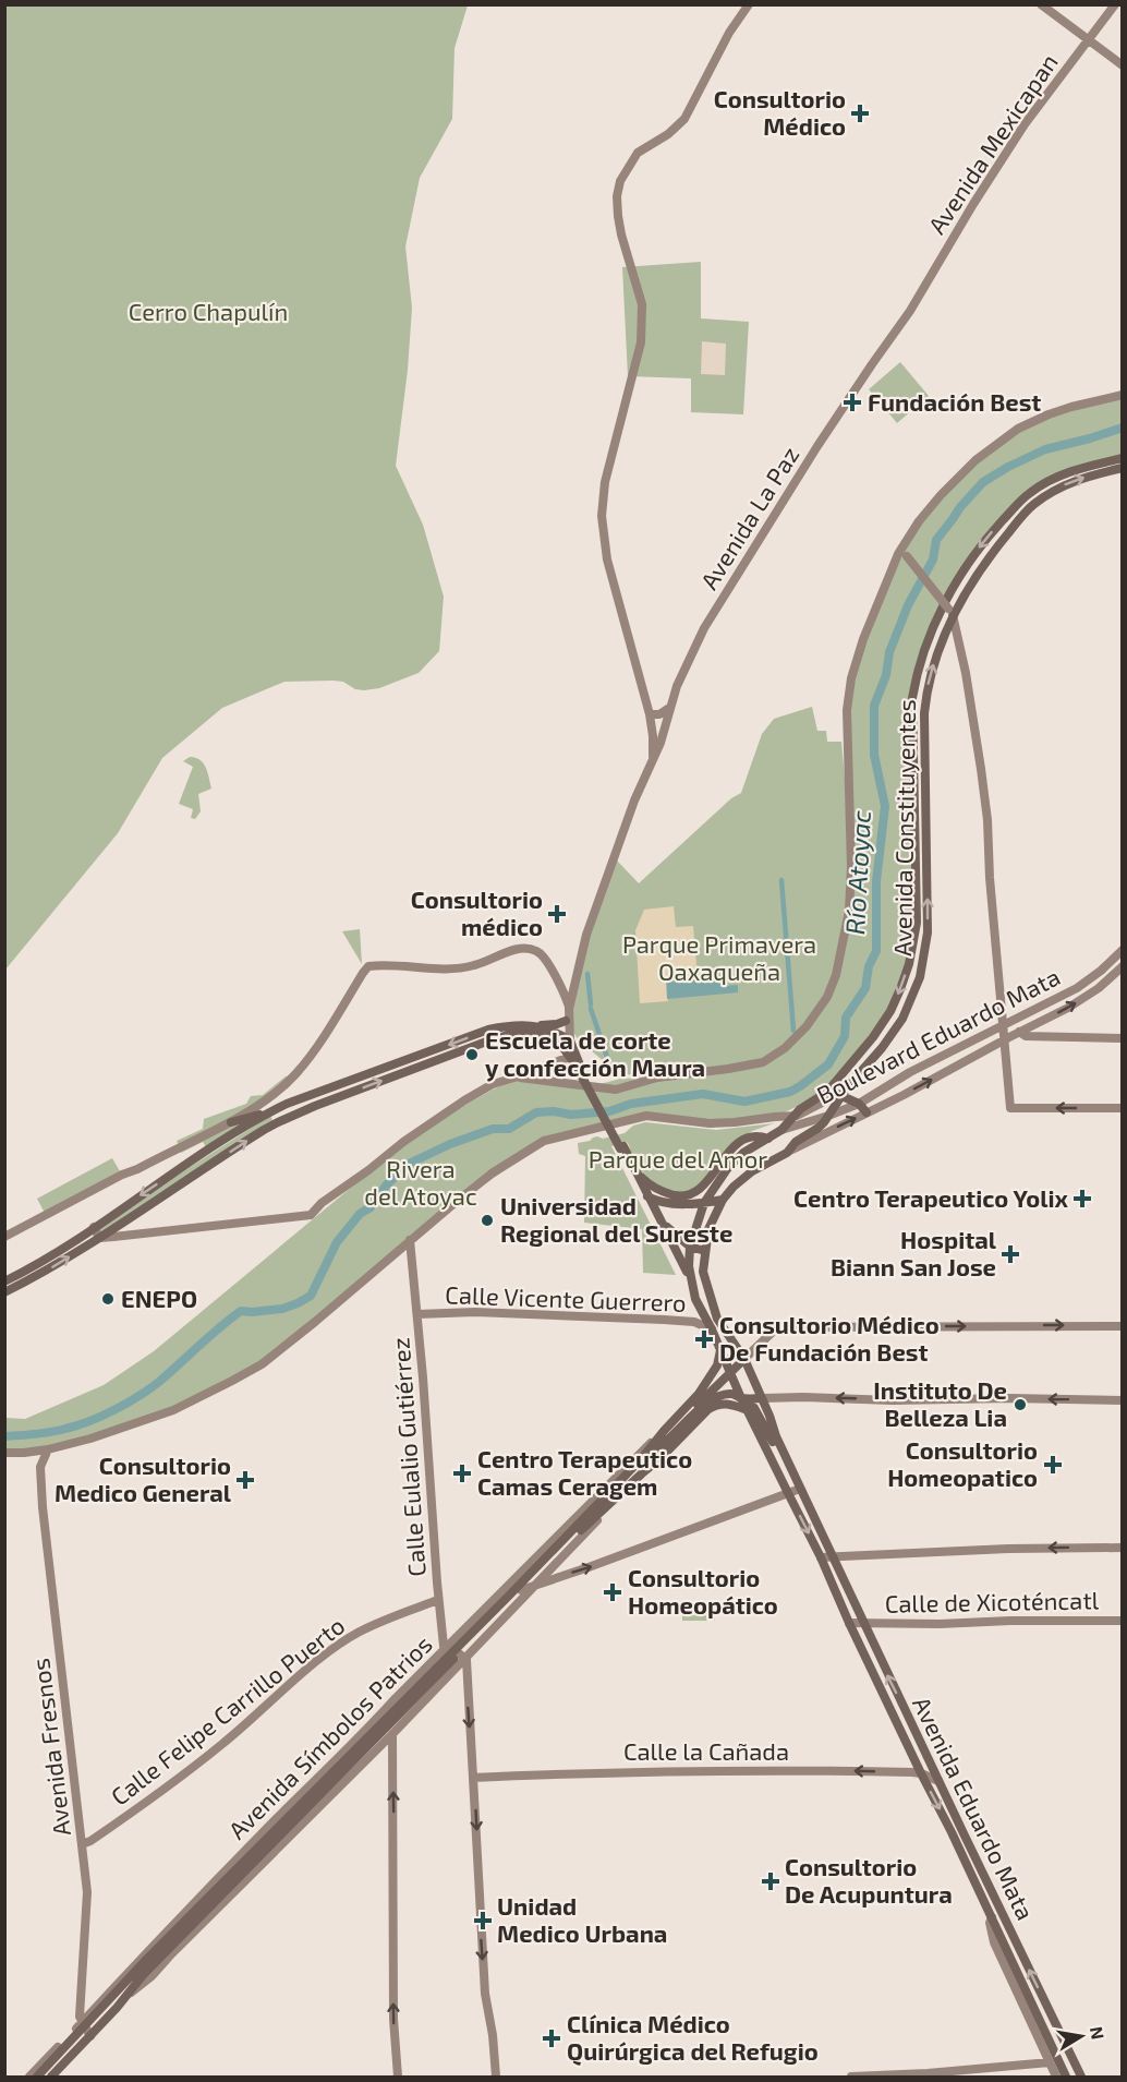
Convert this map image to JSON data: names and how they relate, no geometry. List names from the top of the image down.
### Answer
{
  "streets": {
    "main road": [
      "Avenida Constituyentes",
      "Boulevard Eduardo Mata",
      "Avenida Símbolos Patrios",
      "Avenida Eduardo Mata"
    ],
    "street": [
      "Avenida Mexicapan",
      "Avenida La Paz",
      "Calle Vicente Guerrero",
      "Calle Eulalio Gutiérrez",
      "Calle de Xicoténcatl",
      "Calle Felipe Carrillo Puerto",
      "Avenida Fresnos",
      "Calle la Cañada"
    ]
  },
  "crossings": [
    ["Avenida Mexicapan", "Avenida La Paz"],
    ["Avenida Constituyentes", "Boulevard Eduardo Mata"],
    ["Boulevard Eduardo Mata", "Calle Vicente Guerrero"],
    ["Boulevard Eduardo Mata", "Avenida Símbolos Patrios"],
    ["Boulevard Eduardo Mata", "Avenida Eduardo Mata"],
    ["Calle Vicente Guerrero", "Calle Eulalio Gutiérrez"],
    ["Calle Eulalio Gutiérrez", "Calle Felipe Carrillo Puerto"],
    ["Calle Eulalio Gutiérrez", "Avenida Símbolos Patrios"],
    ["Calle Eulalio Gutiérrez", "Calle la Cañada"],
    ["Calle de Xicoténcatl", "Avenida Eduardo Mata"],
    ["Calle Felipe Carrillo Puerto", "Avenida Fresnos"],
    ["Avenida Símbolos Patrios", "Avenida Fresnos"],
    ["Calle la Cañada", "Avenida Eduardo Mata"]
  ],
  "one_way": ["Calle Eulalio Gutiérrez", "Calle la Cañada"],
  "water": ["Río Atoyac"],
  "parks": [
    "Cerro Chapulín",
    "Parque Primavera Oaxaqueña",
    "Parque del Amor",
    "Rivera del Atoyac"
  ],
  "places": {
    "health": [
      "Consultorio Médico",
      "Fundación Best",
      "Consultorio médico",
      "Centro Terapeutico Yolix",
      "Hospital Biann San Jose",
      "Consultorio Médico De Fundación Best",
      "Consultorio Homeopatico",
      "Centro Terapeutico Camas Ceragem",
      "Consultorio Medico General",
      "Consultorio Homeopático",
      "Consultorio De Acupuntura",
      "Unidad Medico Urbana",
      "Clínica Médico Quirúrgica del Refugio"
    ],
    "other": [
      "Escuela de corte y confección Maura",
      "Universidad Regional del Sureste",
      "ENEPO",
      "Instituto De Belleza Lia"
    ]
  },
  "north": "right"
}
